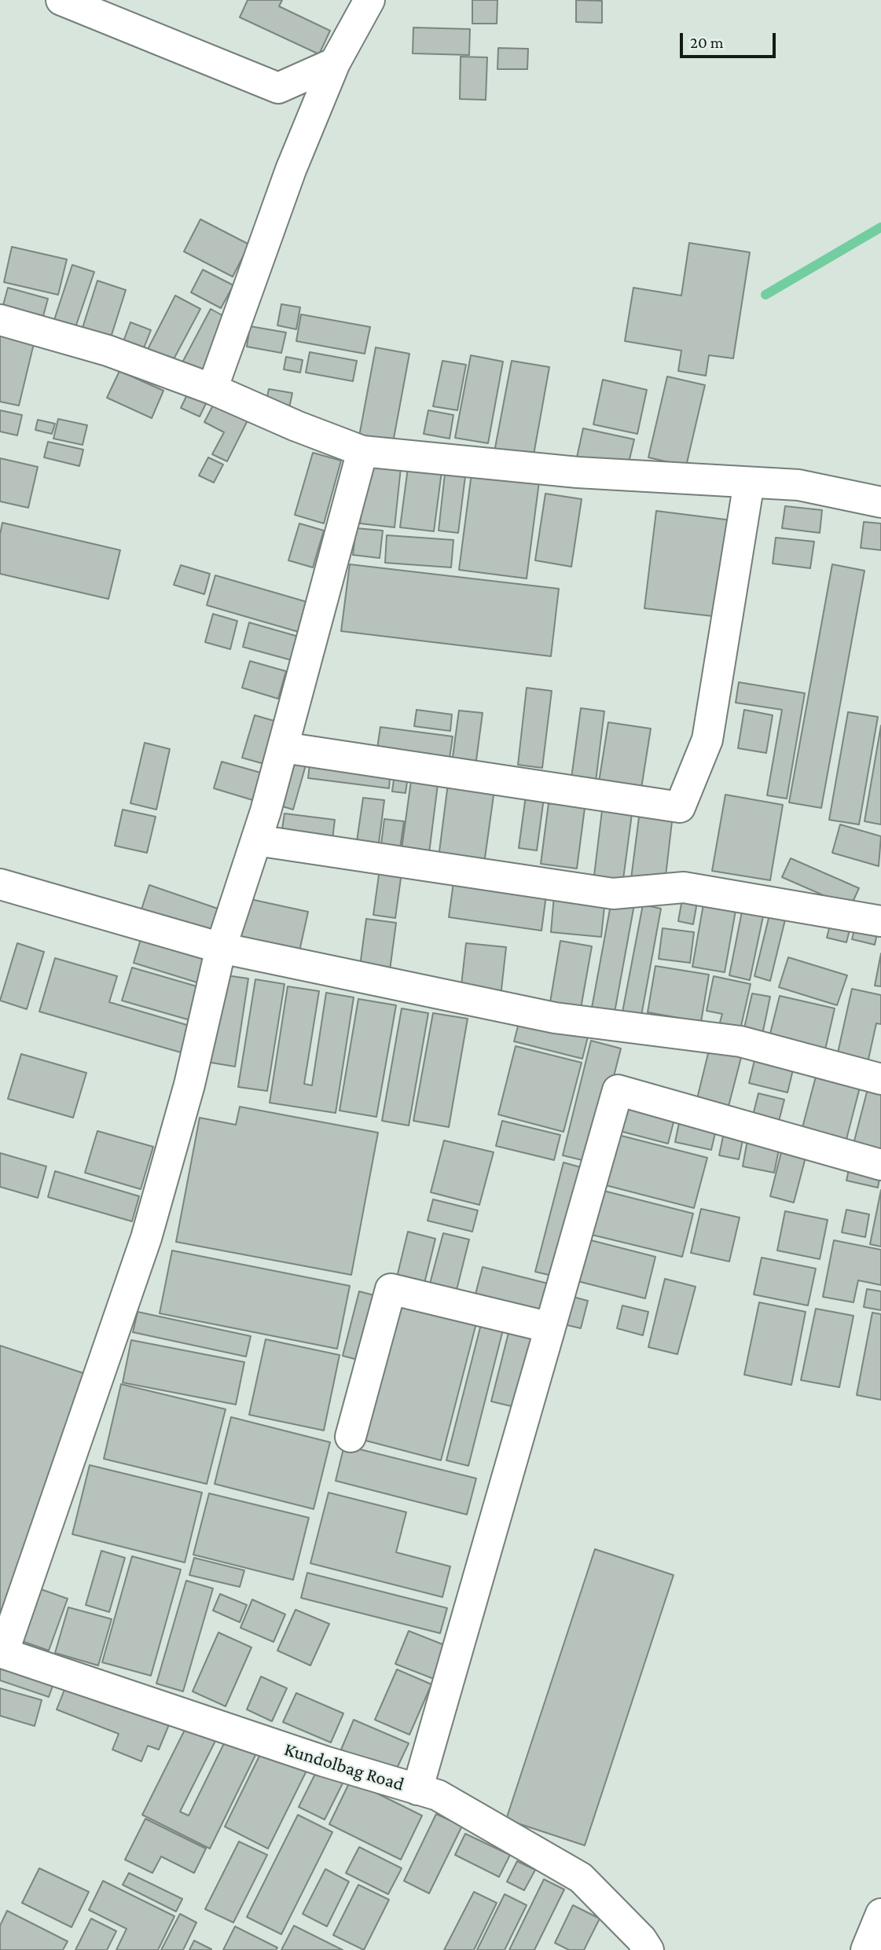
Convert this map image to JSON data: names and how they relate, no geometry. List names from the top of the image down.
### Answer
{
  "streets": {
    "street": ["Kundolbag Road"]
  },
  "scale_bar": "20 m"
}
